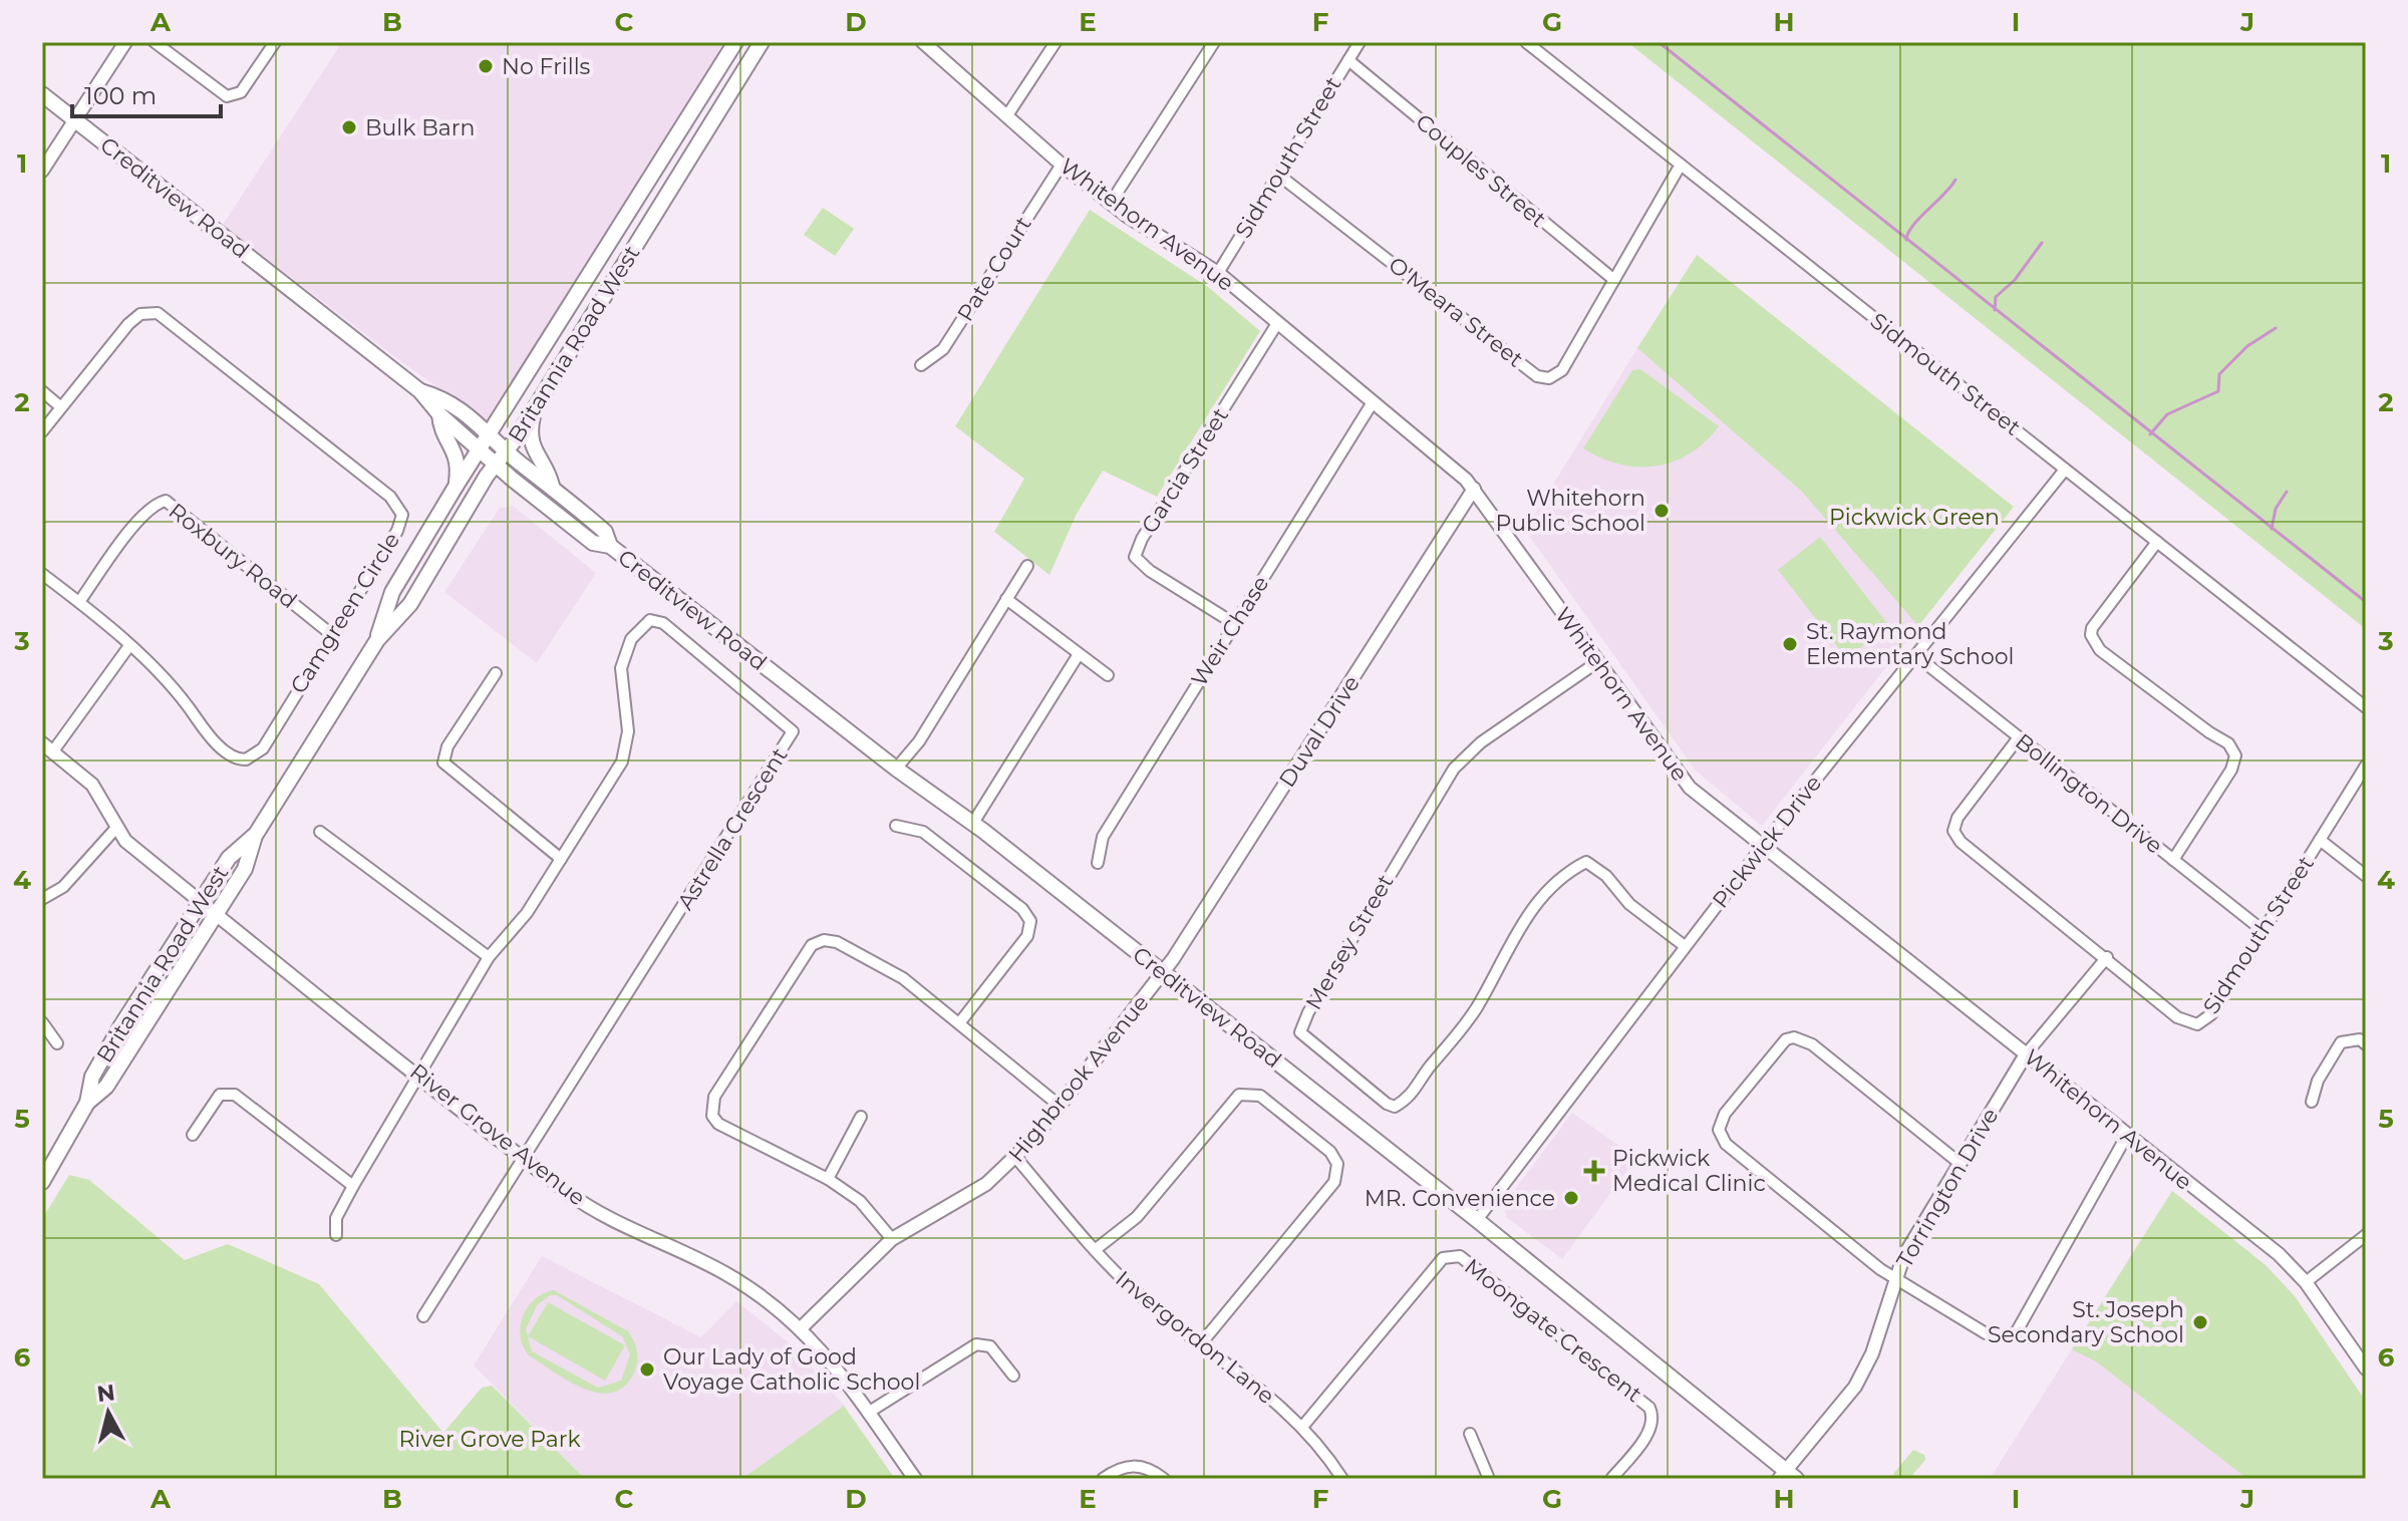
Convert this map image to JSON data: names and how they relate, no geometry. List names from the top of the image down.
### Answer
{
  "streets": {
    "main road": ["Creditview Road", "Britannia Road West"],
    "street": [
      "Sidmouth Street",
      "Couples Street",
      "Whitehorn Avenue",
      "Pate Court",
      "O'Meara Street",
      "Garcia Street",
      "Roxbury Road",
      "Camgreen Circle",
      "Weir Chase",
      "Duval Drive",
      "Bollington Drive",
      "Astrella Crescent",
      "Pickwick Drive",
      "Mersey Street",
      "Highbrook Avenue",
      "River Grove Avenue",
      "Torrington Drive",
      "Moongate Crescent",
      "Invergordon Lane"
    ]
  },
  "crossings": [
    ["Sidmouth Street", "Couples Street"],
    ["Sidmouth Street", "Whitehorn Avenue"],
    ["Sidmouth Street", "O'Meara Street"],
    ["Sidmouth Street", "Bollington Drive"],
    ["Sidmouth Street", "Pickwick Drive"],
    ["Sidmouth Street", "Torrington Drive"],
    ["Couples Street", "O'Meara Street"],
    ["Creditview Road", "Britannia Road West"],
    ["Creditview Road", "Duval Drive"],
    ["Creditview Road", "Pickwick Drive"],
    ["Creditview Road", "Highbrook Avenue"],
    ["Creditview Road", "Torrington Drive"],
    ["Whitehorn Avenue", "Pate Court"],
    ["Whitehorn Avenue", "Garcia Street"],
    ["Whitehorn Avenue", "Weir Chase"],
    ["Whitehorn Avenue", "Duval Drive"],
    ["Whitehorn Avenue", "Pickwick Drive"],
    ["Whitehorn Avenue", "Mersey Street"],
    ["Whitehorn Avenue", "Torrington Drive"],
    ["Britannia Road West", "River Grove Avenue"],
    ["Garcia Street", "Weir Chase"],
    ["Roxbury Road", "Camgreen Circle"],
    ["Duval Drive", "Highbrook Avenue"],
    ["Bollington Drive", "Pickwick Drive"],
    ["Astrella Crescent", "River Grove Avenue"],
    ["Pickwick Drive", "Mersey Street"],
    ["Highbrook Avenue", "River Grove Avenue"],
    ["Highbrook Avenue", "Invergordon Lane"],
    ["Moongate Crescent", "Invergordon Lane"]
  ],
  "parks": ["Pickwick Green", "River Grove Park"],
  "places": {
    "other": [
      "No Frills",
      "Bulk Barn",
      "Whitehorn Public School",
      "St. Raymond Elementary School",
      "MR. Convenience",
      "St. Joseph Secondary School",
      "Our Lady of Good Voyage Catholic School"
    ],
    "health": ["Pickwick Medical Clinic"]
  },
  "scale_bar": "100 m",
  "north": "top",
  "grid": {
    "columns": [
      "A",
      "B",
      "C",
      "D",
      "E",
      "F",
      "G",
      "H",
      "I",
      "J"
    ],
    "rows": [
      "1",
      "2",
      "3",
      "4",
      "5",
      "6"
    ]
  }
}
